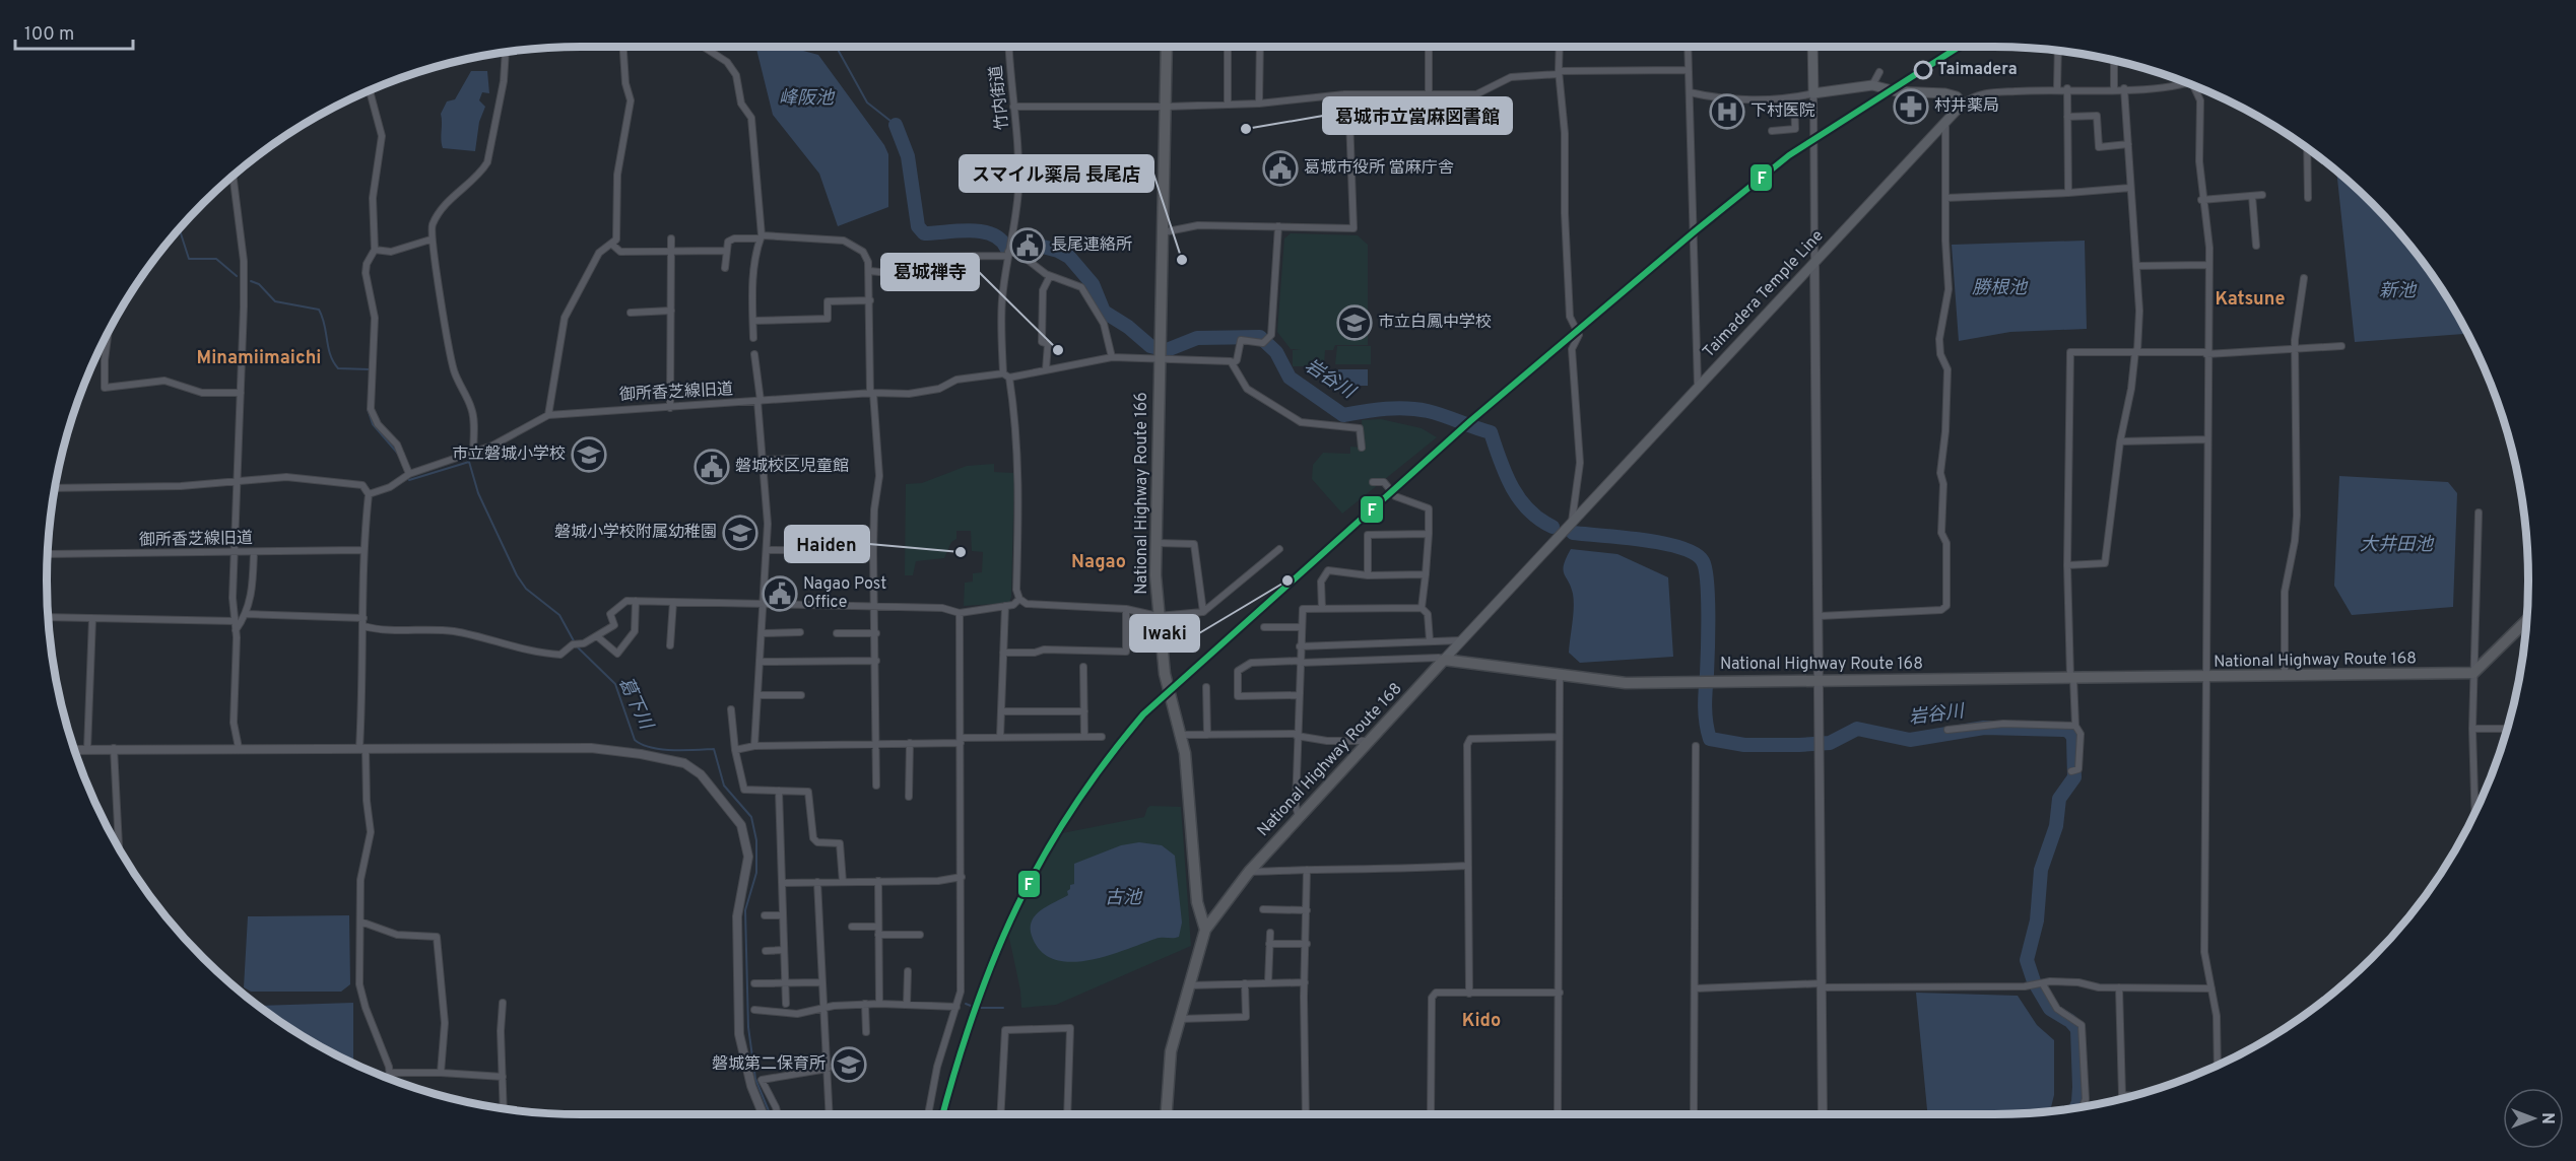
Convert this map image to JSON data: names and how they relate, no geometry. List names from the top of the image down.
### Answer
{
  "streets": {
    "highway": ["National Highway Route 166", "National Highway Route 168"],
    "main road": ["Taimadera Temple Line"],
    "street": ["竹内街道", "御所香芝線旧道"]
  },
  "crossings": [
    ["竹内街道", "御所香芝線旧道"],
    ["Taimadera Temple Line", "National Highway Route 168"],
    ["御所香芝線旧道", "National Highway Route 166"],
    ["National Highway Route 166", "National Highway Route 168"]
  ],
  "districts": [
    "Katsune",
    "Minamiimaichi",
    "Nagao",
    "Kido"
  ],
  "water": [
    "峰阪池",
    "勝根池",
    "新池",
    "岩谷川",
    "大井田池",
    "葛下川",
    "古池"
  ],
  "places": {
    "other": [
      "Taimadera",
      "葛城市立當麻図書館",
      "スマイル薬局 長尾店",
      "葛城禅寺",
      "Haiden",
      "Iwaki"
    ],
    "pharmacy": ["村井薬局"],
    "hospital": ["下村医院"],
    "public building": [
      "葛城市役所 當麻庁舎",
      "長尾連絡所",
      "磐城校区児童館",
      "Nagao Post Office"
    ],
    "school or university": [
      "市立白鳳中学校",
      "市立磐城小学校",
      "磐城小学校附属幼稚園",
      "磐城第二保育所"
    ]
  },
  "lines": ["transit line F"],
  "scale_bar": "100 m",
  "north": "right"
}
